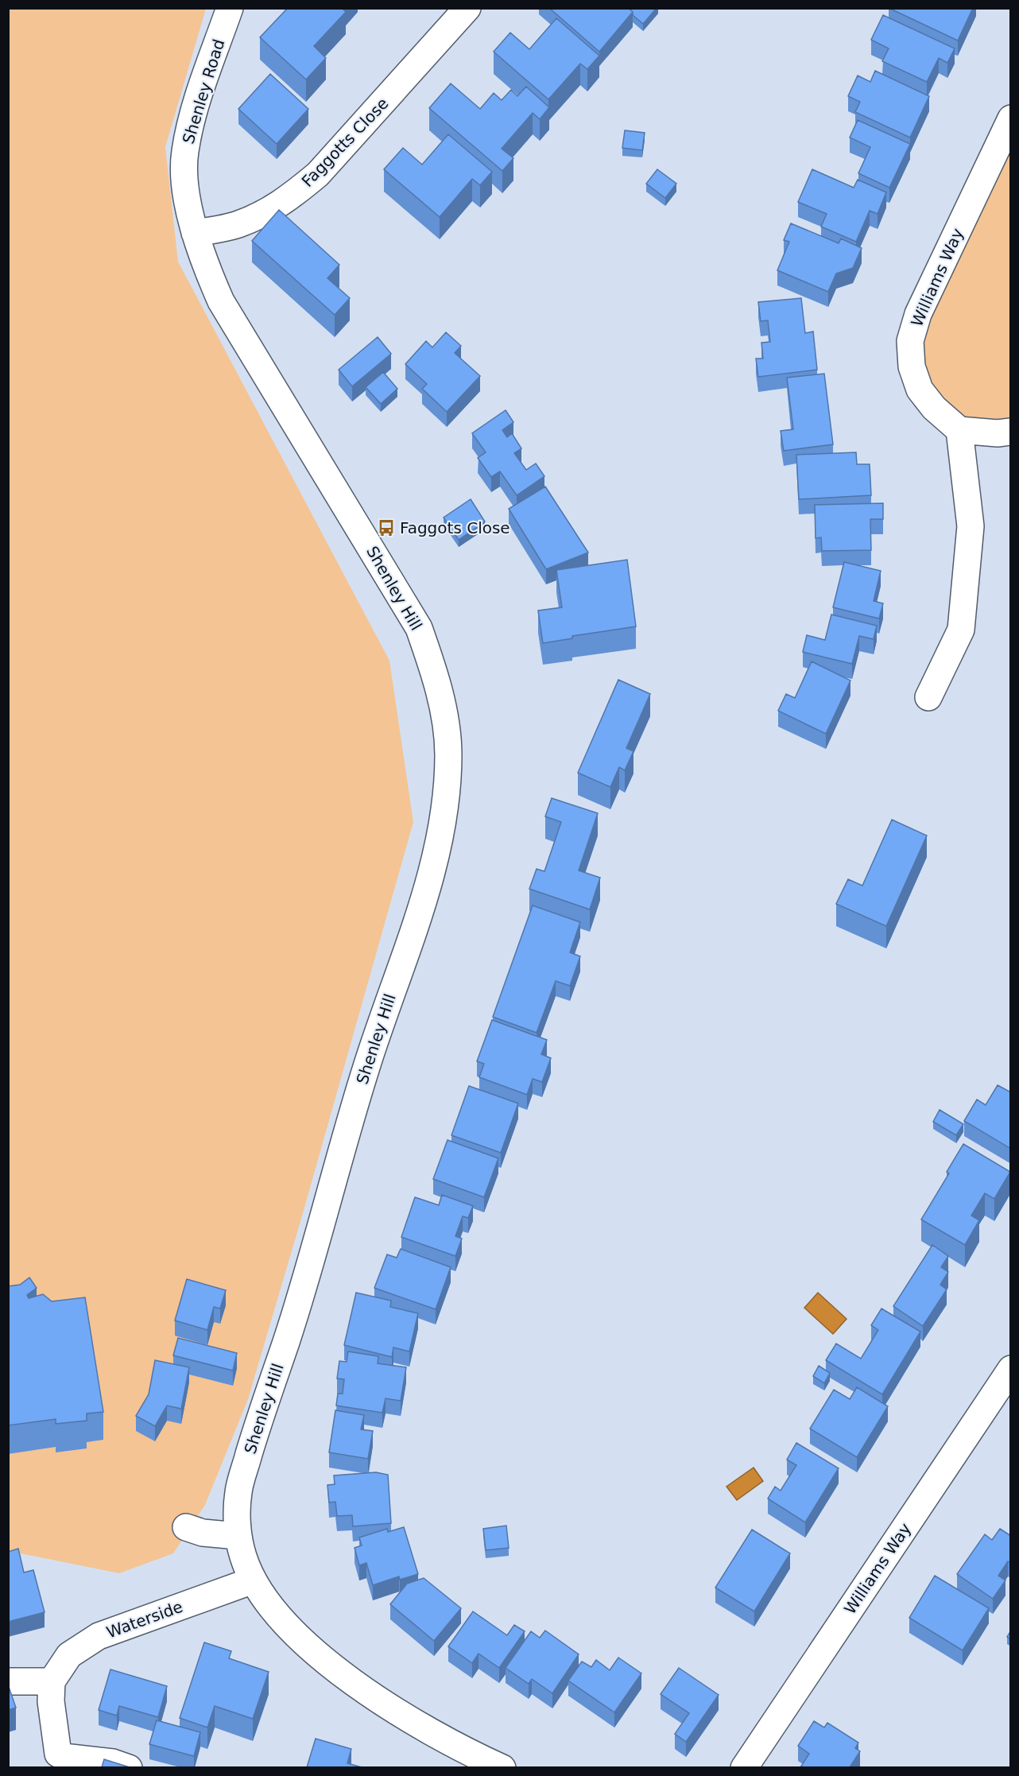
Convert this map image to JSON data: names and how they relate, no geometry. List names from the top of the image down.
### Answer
{
  "streets": {
    "street": [
      "Shenley Road",
      "Faggotts Close",
      "Williams Way",
      "Shenley Hill",
      "Waterside"
    ]
  },
  "crossings": [
    ["Shenley Road", "Faggotts Close"],
    ["Shenley Road", "Shenley Hill"],
    ["Faggotts Close", "Shenley Hill"],
    ["Shenley Hill", "Waterside"]
  ],
  "places": {
    "bus stop": ["Faggots Close"]
  }
}
